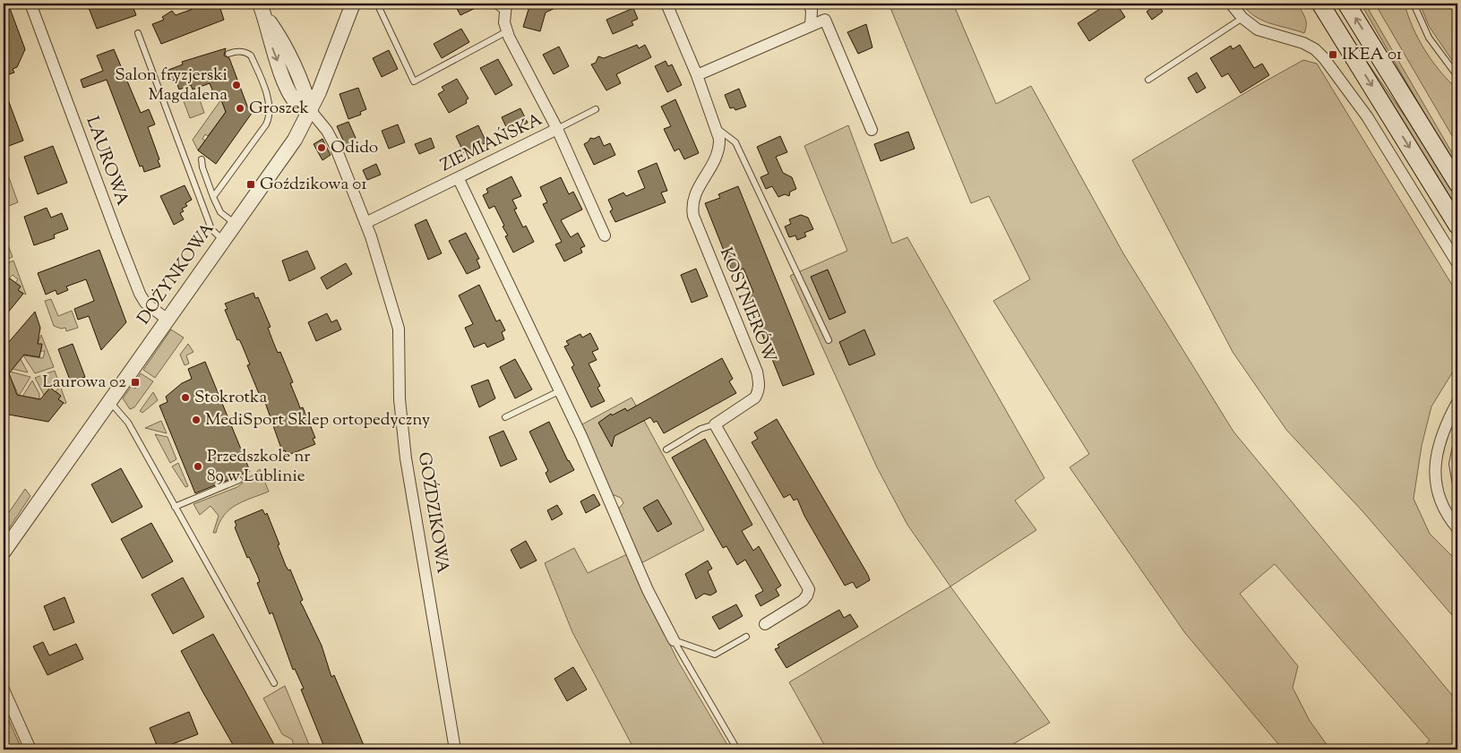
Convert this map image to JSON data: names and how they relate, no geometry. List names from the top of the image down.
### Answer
{
  "streets": {
    "street": [
      "ZIEMIAŃSKA",
      "LAUROWA",
      "DOŻYNKOWA",
      "KOSYNIERÓW",
      "GOŹDZIKOWA"
    ]
  },
  "crossings": [
    ["ZIEMIAŃSKA", "GOŹDZIKOWA"],
    ["LAUROWA", "DOŻYNKOWA"],
    ["DOŻYNKOWA", "GOŹDZIKOWA"]
  ],
  "places": {
    "transit": ["IKEA 01", "Goździkowa 01", "Laurowa 02"],
    "other": [
      "Salon fryzjerski Magdalena",
      "Groszek",
      "Odido",
      "Stokrotka",
      "MediSport Sklep ortopedyczny",
      "Przedszkole nr 89 w Lublinie"
    ]
  }
}
